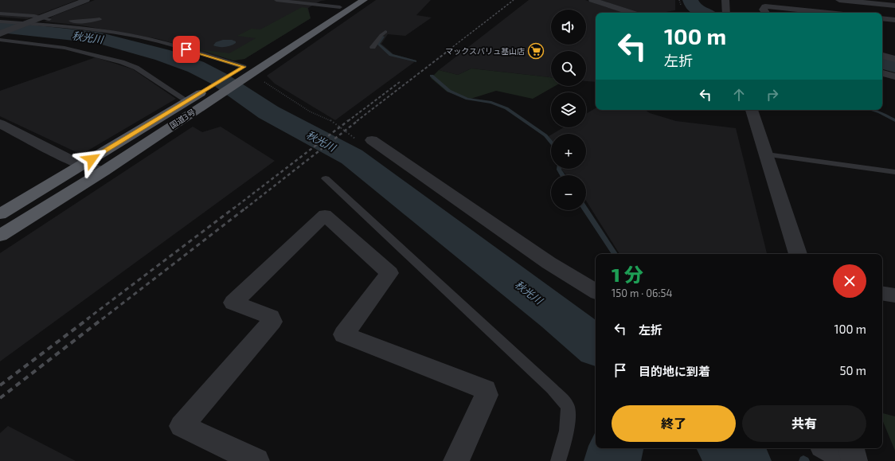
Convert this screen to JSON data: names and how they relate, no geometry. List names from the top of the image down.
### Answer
{
  "streets": {
    "highway": ["国道3号"]
  },
  "water": ["秋光川"],
  "places": {
    "supermarket": ["マックスバリュ基山店"]
  },
  "page": {
    "map_buttons": ["+", "−"],
    "turn": ["100 m", "左折"],
    "heading": ["1 分", "150 m · 06:54"],
    "list": [
      {
        "name": "左折",
        "value": "100 m"
      },
      {
        "name": "目的地に到着",
        "value": "50 m"
      }
    ],
    "buttons": ["終了", "共有"]
  }
}
